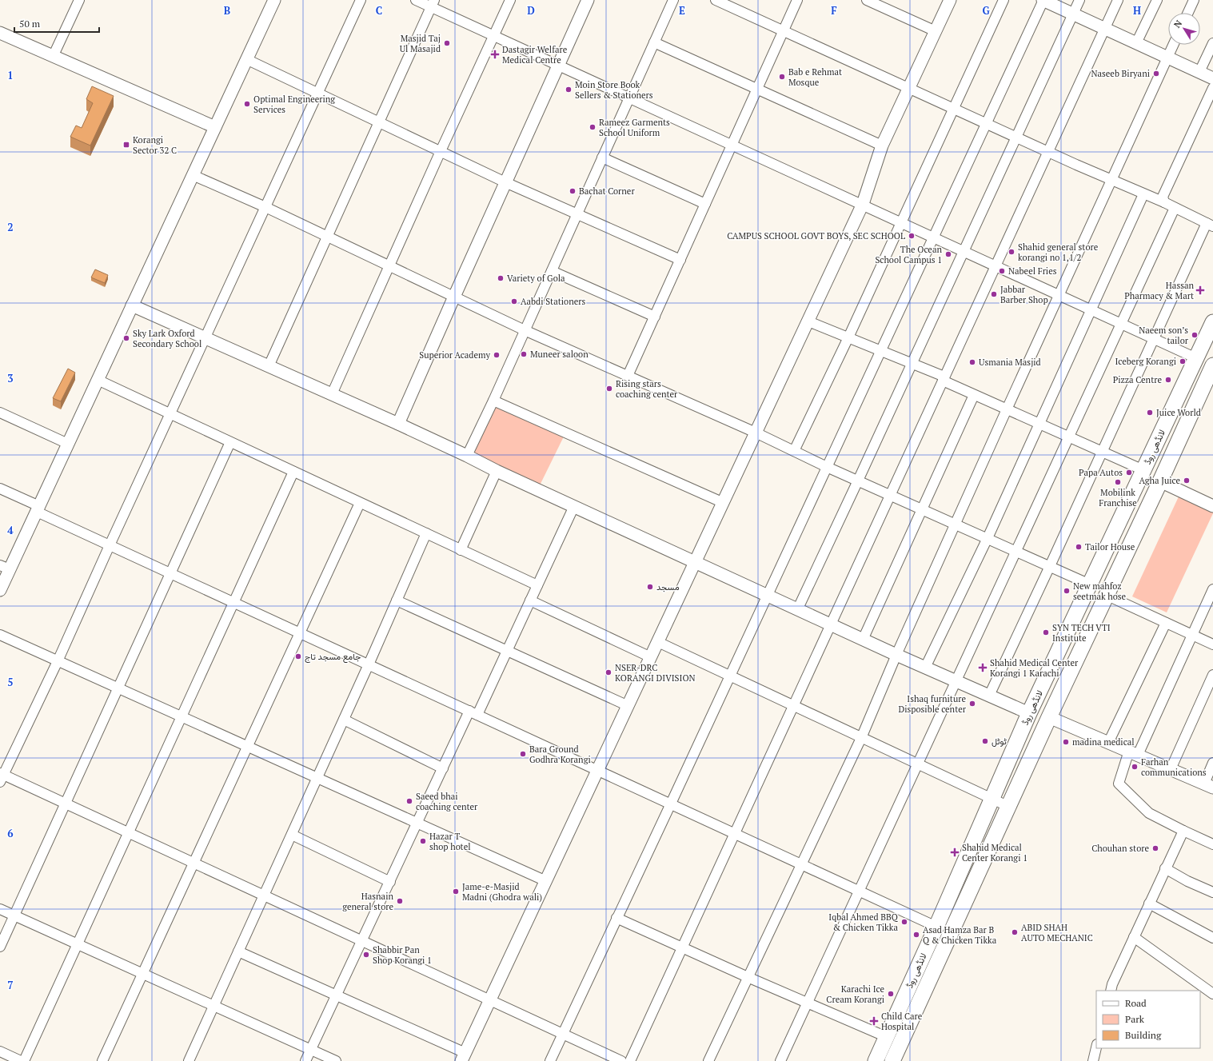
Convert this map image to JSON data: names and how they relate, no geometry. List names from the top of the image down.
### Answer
{
  "streets": {
    "main road": ["لانڈھی روڈ"]
  },
  "places": {
    "other": [
      "Masjid Taj Ul Masajid",
      "Naseeb Biryani",
      "Bab e Rehmat Mosque",
      "Moin Store Book Sellers & Stationers",
      "Optimal Engineering Services",
      "Rameez Garments School Uniform",
      "Bachat Corner",
      "CAMPUS SCHOOL GOVT BOYS, SEC SCHOOL",
      "Shahid general store korangi no 1,1/2",
      "The Ocean School Campus 1",
      "Nabeel Fries",
      "Variety of Gola",
      "Jabbar Barber Shop",
      "Aabdi Stationers",
      "Naeem son’s tailor",
      "Sky Lark Oxford Secondary School",
      "Muneer saloon",
      "Superior Academy",
      "Iceberg Korangi",
      "Usmania Masjid",
      "Pizza Centre",
      "Rising stars coaching center",
      "Juice World",
      "Papa Autos",
      "Agha Juice",
      "Mobilink Franchise",
      "Tailor House",
      "مسجد",
      "New mahfoz seetmak hose",
      "SYN TECH VTI Institute",
      "جامع مسجد تاج",
      "NSER-DRC KORANGI DIVISION",
      "Ishaq furniture Disposible center",
      "ٹوٹل",
      "madina medical",
      "Bara Ground Godhra Korangi",
      "Farhan communications",
      "Saeed bhai coaching center",
      "Hazar T shop hotel",
      "Chouhan store",
      "Jame-e-Masjid Madni (Ghodra wali)",
      "Hasnain general store",
      "Iqbal Ahmed BBQ & Chicken Tikka",
      "ABID SHAH AUTO MECHANIC",
      "Asad Hamza Bar B Q & Chicken Tikka",
      "Shabbir Pan Shop Korangi 1",
      "Karachi Ice Cream Korangi"
    ],
    "health": [
      "Dastagir Welfare Medical Centre",
      "Hassan Pharmacy & Mart",
      "Shahid Medical Center Korangi 1 Karachi",
      "Shahid Medical Center Korangi 1",
      "Child Care Hospital"
    ],
    "transit": ["Korangi Sector 32 C"]
  },
  "legend": ["Road", "Park", "Building"],
  "scale_bar": "50 m",
  "north": "top left",
  "grid": {
    "columns": [
      "B",
      "C",
      "D",
      "E",
      "F",
      "G",
      "H"
    ],
    "rows": [
      "1",
      "2",
      "3",
      "4",
      "5",
      "6",
      "7"
    ]
  }
}
